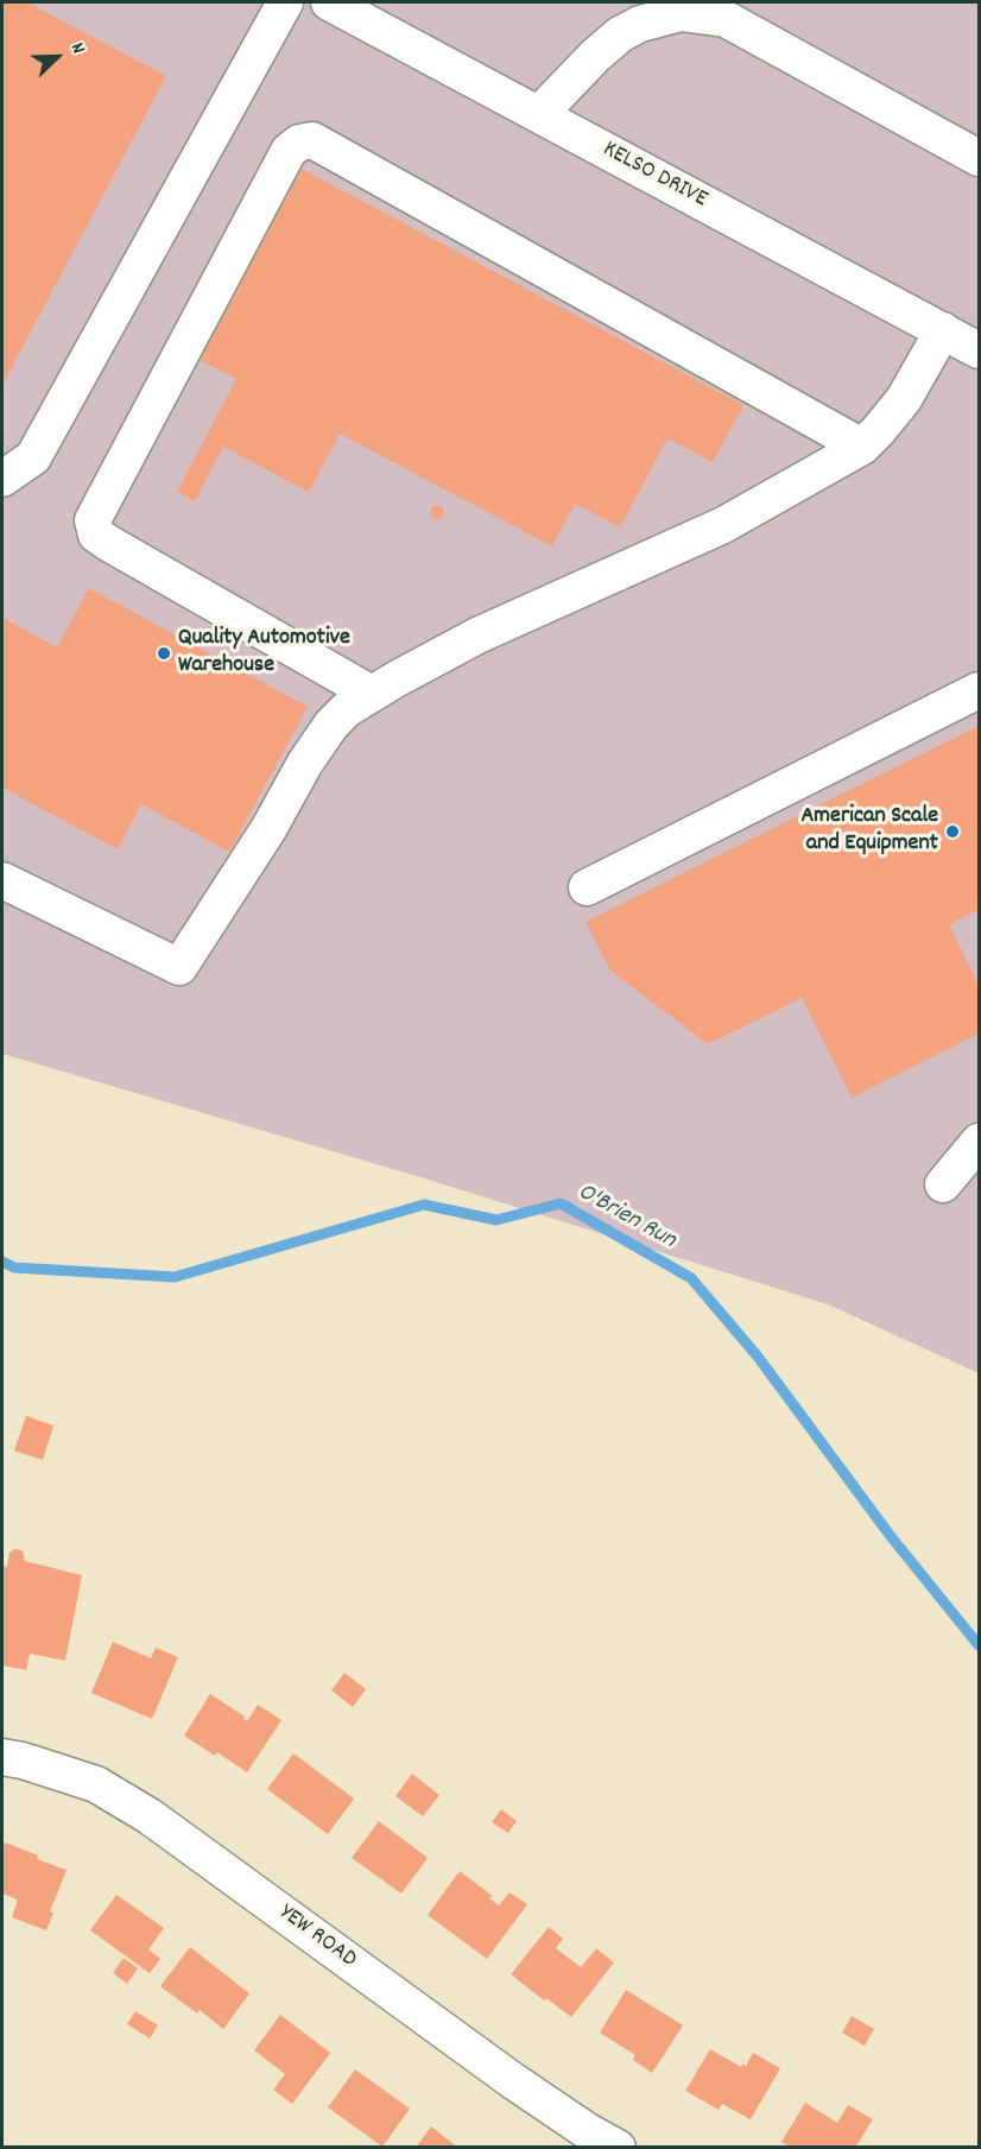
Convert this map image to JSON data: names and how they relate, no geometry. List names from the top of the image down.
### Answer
{
  "streets": {
    "street": ["KELSO DRIVE", "YEW ROAD"]
  },
  "water": ["O'Brien Run"],
  "places": ["Quality Automotive Warehouse", "American Scale and Equipment"],
  "north": "top right"
}
